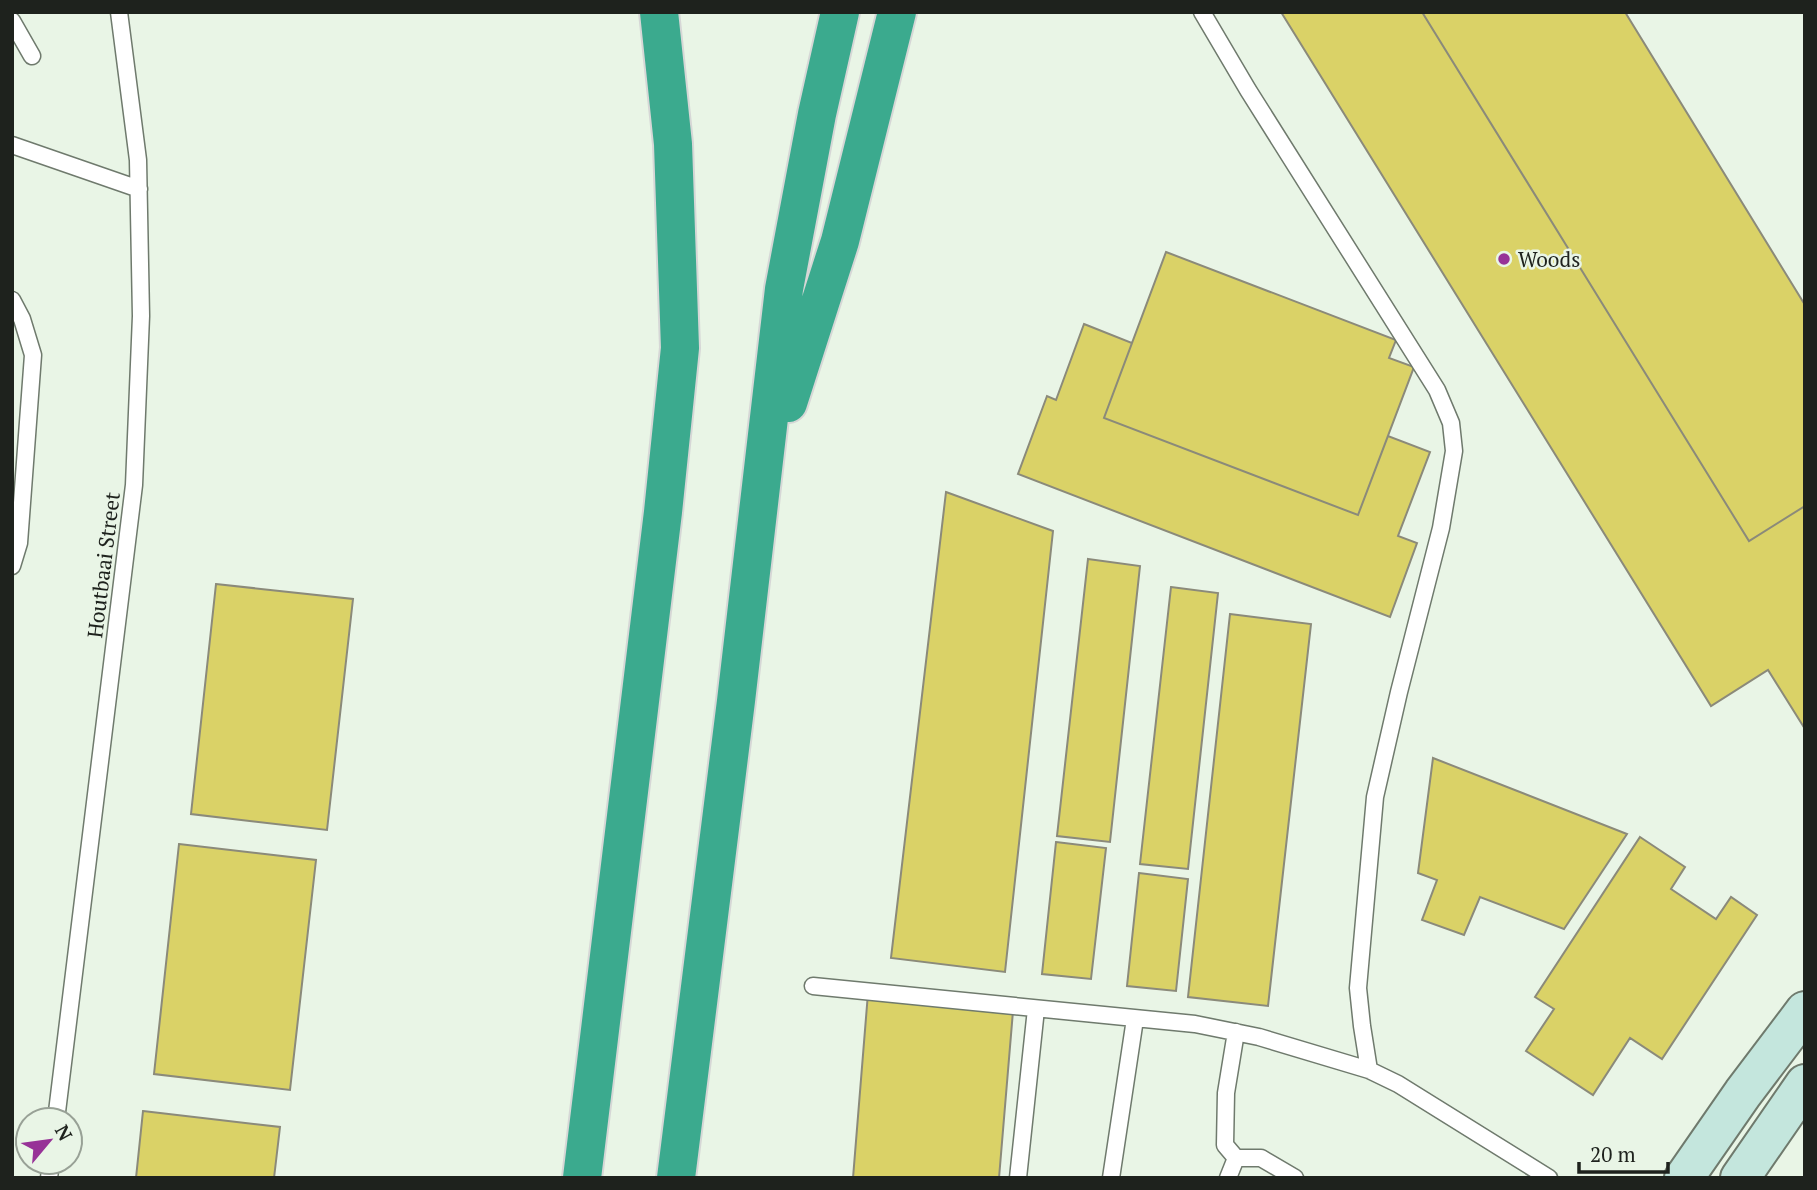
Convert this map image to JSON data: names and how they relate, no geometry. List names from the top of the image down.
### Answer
{
  "streets": {
    "lane": ["Houtbaai Street"]
  },
  "places": ["Woods"],
  "scale_bar": "20 m",
  "north": "top right"
}
